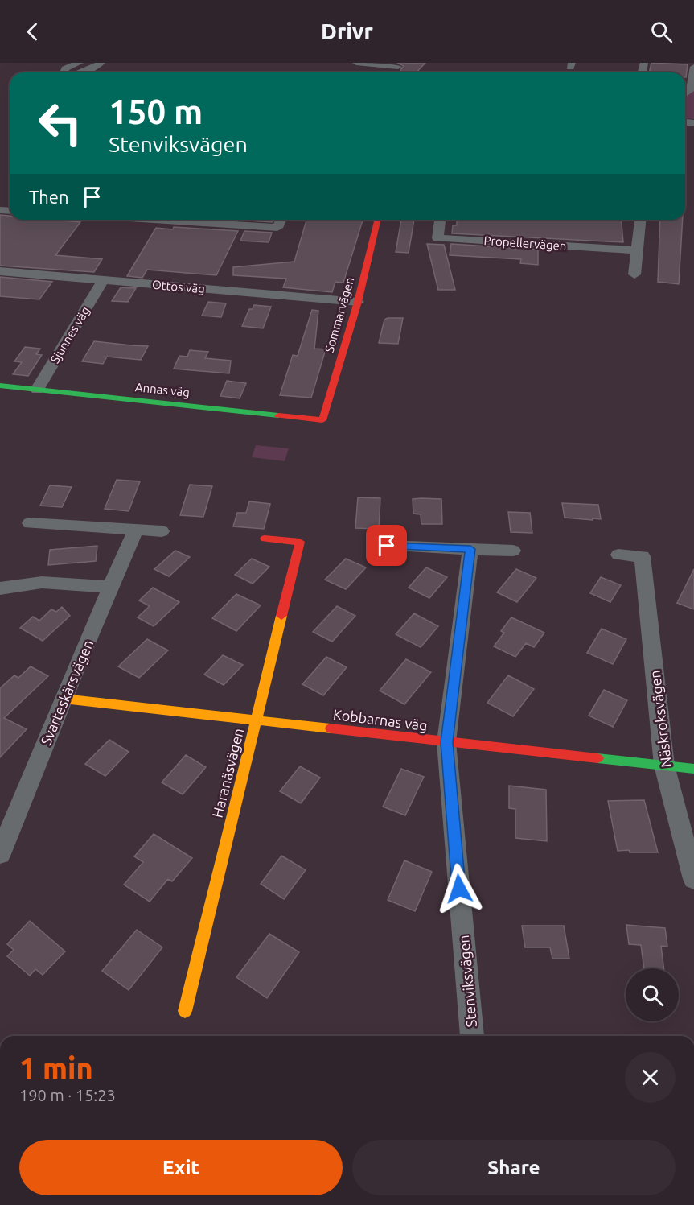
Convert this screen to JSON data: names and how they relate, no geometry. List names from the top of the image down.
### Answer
{
  "streets": {
    "street": [
      "Propellervägen",
      "Ottos väg",
      "Sommarvägen",
      "Sjunnes väg",
      "Annas väg",
      "Svarteskärsvägen",
      "Näskroksvägen",
      "Kobbarnas väg",
      "Haranäsvägen",
      "Stenviksvägen"
    ]
  },
  "crossings": [
    ["Ottos väg", "Sommarvägen"],
    ["Ottos väg", "Sjunnes väg"],
    ["Sommarvägen", "Annas väg"],
    ["Sjunnes väg", "Annas väg"],
    ["Svarteskärsvägen", "Kobbarnas väg"],
    ["Näskroksvägen", "Kobbarnas väg"],
    ["Kobbarnas väg", "Haranäsvägen"],
    ["Kobbarnas väg", "Stenviksvägen"]
  ],
  "page": {
    "header": "Drivr",
    "turn": ["150 m", "Stenviksvägen"],
    "then": "Then",
    "heading": ["1 min", "190 m · 15:23"],
    "buttons": ["Exit", "Share"]
  }
}
